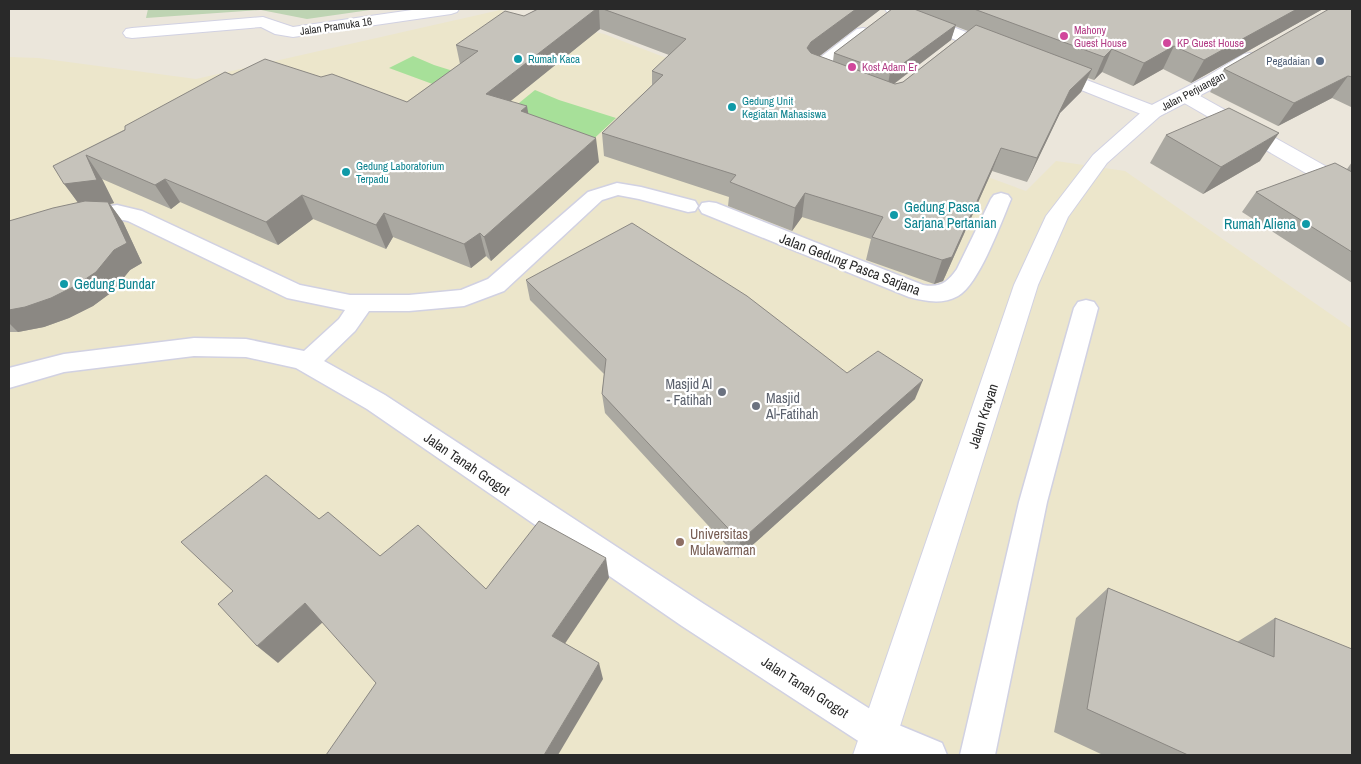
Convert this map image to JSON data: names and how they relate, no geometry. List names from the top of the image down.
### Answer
{
  "streets": {
    "street": ["Jalan Pramuka 16", "Jalan Perjuangan", "Jalan Krayan"],
    "lane": ["Jalan Gedung Pasca Sarjana", "Jalan Tanah Grogot"]
  },
  "crossings": [
    ["Jalan Perjuangan", "Jalan Krayan"],
    ["Jalan Krayan", "Jalan Tanah Grogot"]
  ],
  "places": [
    "Mahony Guest House",
    "KP Guest House",
    "Rumah Kaca",
    "Pegadaian",
    "Kost Adam Er",
    "Gedung Unit Kegiatan Mahasiswa",
    "Gedung Laboratorium Terpadu",
    "Gedung Pasca Sarjana Pertanian",
    "Rumah Aliena",
    "Gedung Bundar",
    "Masjid Al - Fatihah",
    "Masjid Al-Fatihah",
    "Universitas Mulawarman"
  ]
}
